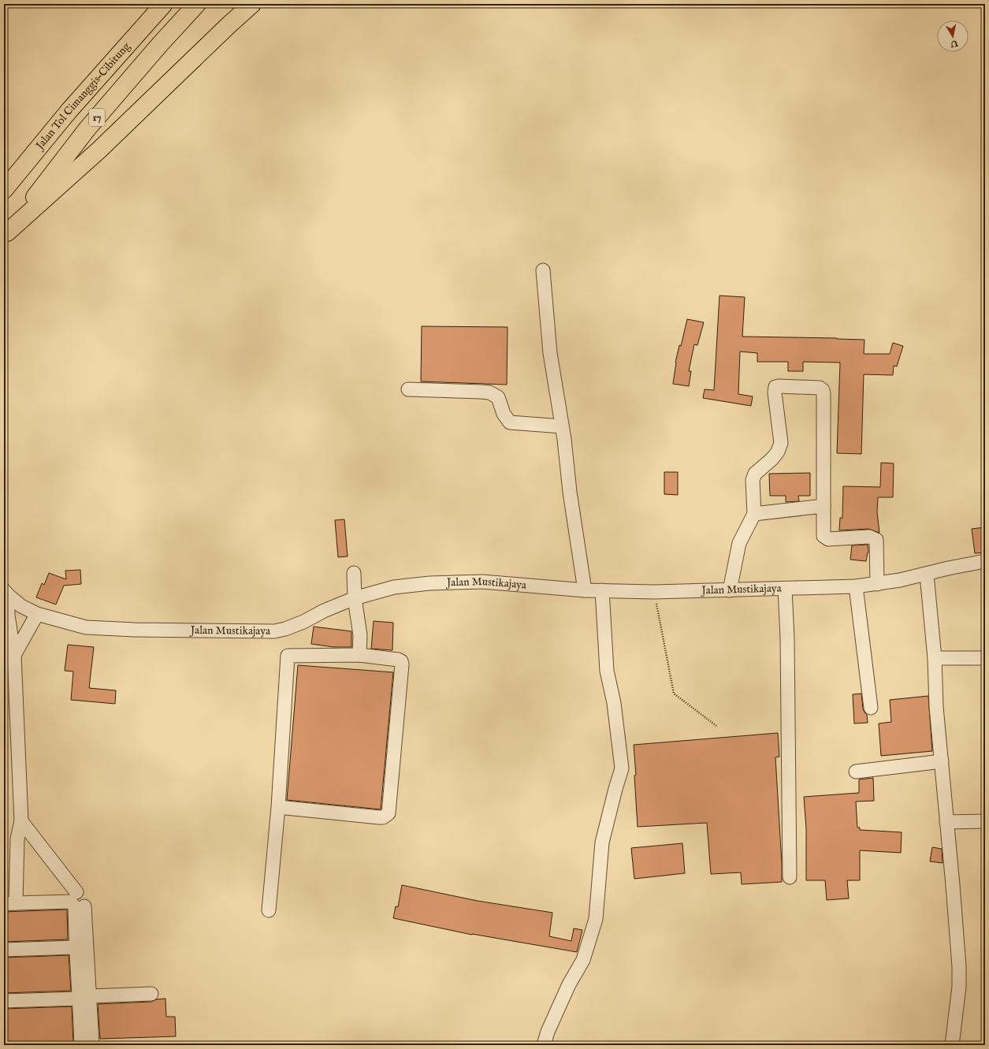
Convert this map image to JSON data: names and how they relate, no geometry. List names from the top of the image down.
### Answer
{
  "streets": {
    "highway": ["Jalan Tol Cimanggis–Cibitung", "17"],
    "street": ["Jalan Mustikajaya"]
  },
  "north": "bottom"
}
